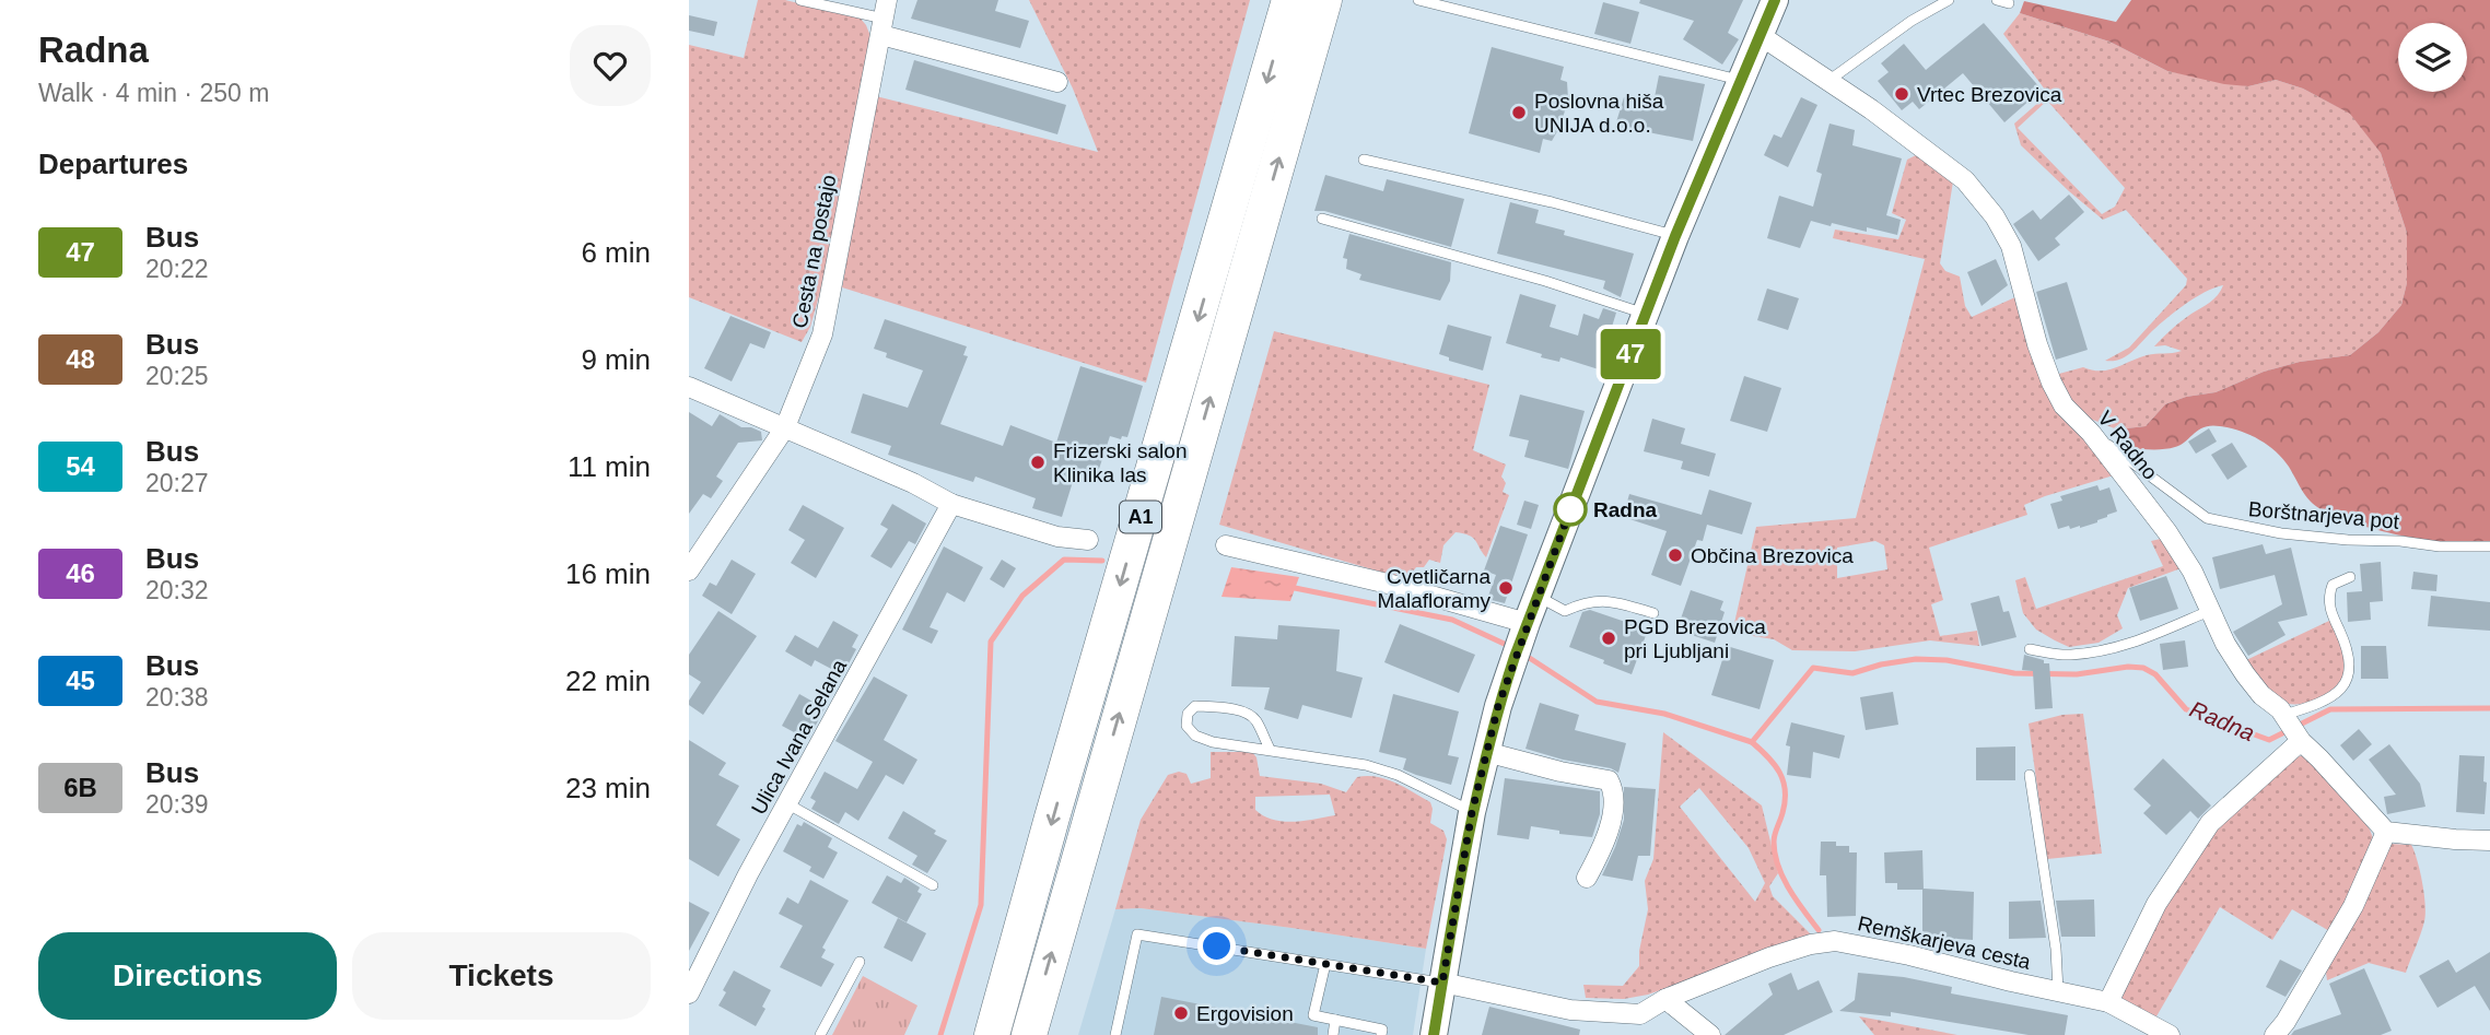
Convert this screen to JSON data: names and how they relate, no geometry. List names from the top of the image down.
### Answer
{
  "streets": {
    "highway": ["A1"],
    "street": [
      "Cesta na postajo",
      "V Radno",
      "Ulica Ivana Selana",
      "Remškarjeva cesta"
    ],
    "lane": ["Borštnarjeva pot"]
  },
  "crossings": [
    ["V Radno", "Borštnarjeva pot"]
  ],
  "water": ["Radna"],
  "places": [
    "Vrtec Brezovica",
    "Poslovna hiša UNIJA d.o.o.",
    "Frizerski salon Klinika las",
    "Radna",
    "Občina Brezovica",
    "Cvetličarna Malafloramy",
    "PGD Brezovica pri Ljubljani",
    "Ergovision"
  ],
  "lines": ["bus line 47"],
  "page": {
    "heading": [
      ["Radna", "Walk · 4 min · 250 m"],
      "Departures"
    ],
    "on_map": "47",
    "list": [
      {
        "mark": "47",
        "name": "Bus",
        "note": "20:22",
        "value": "6 min"
      },
      {
        "mark": "48",
        "name": "Bus",
        "note": "20:25",
        "value": "9 min"
      },
      {
        "mark": "54",
        "name": "Bus",
        "note": "20:27",
        "value": "11 min"
      },
      {
        "mark": "46",
        "name": "Bus",
        "note": "20:32",
        "value": "16 min"
      },
      {
        "mark": "45",
        "name": "Bus",
        "note": "20:38",
        "value": "22 min"
      },
      {
        "mark": "6B",
        "name": "Bus",
        "note": "20:39",
        "value": "23 min"
      }
    ],
    "buttons": ["Directions", "Tickets"]
  }
}
